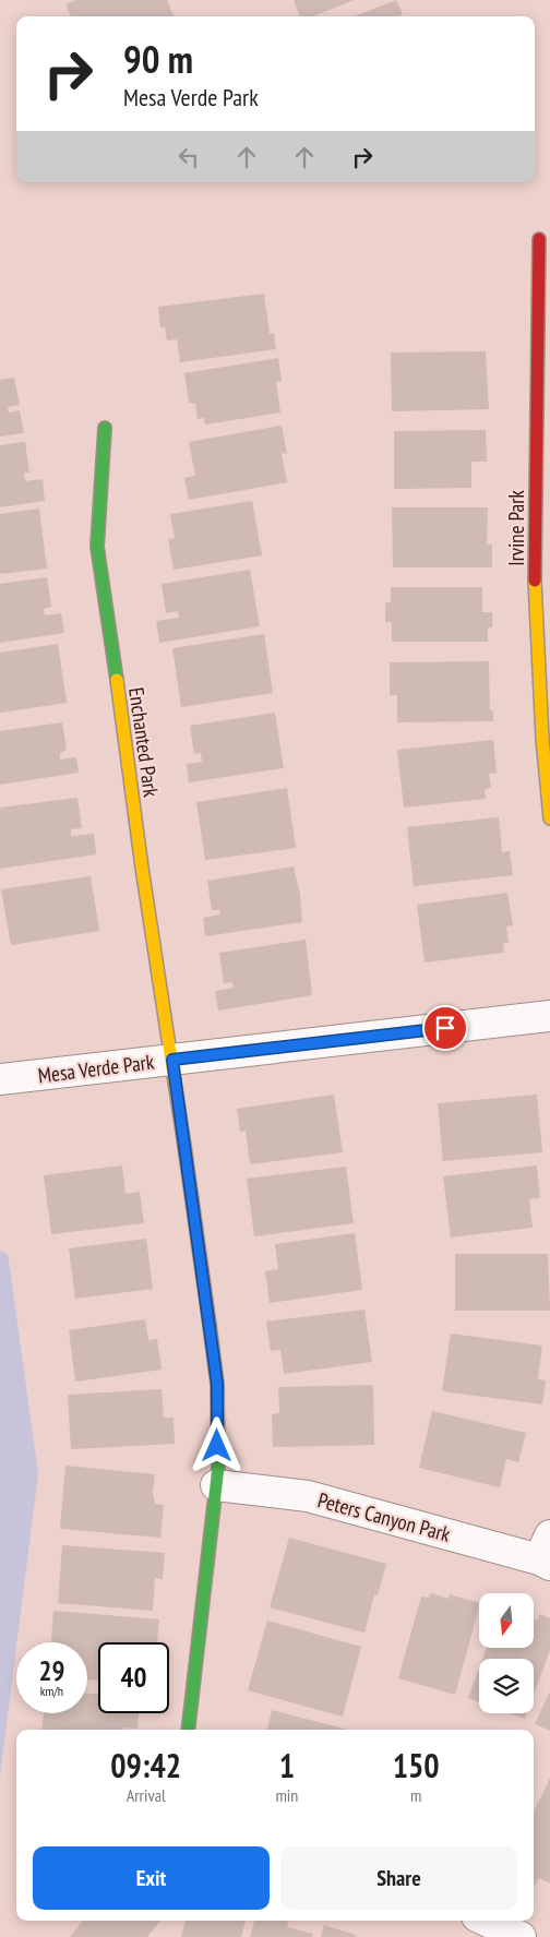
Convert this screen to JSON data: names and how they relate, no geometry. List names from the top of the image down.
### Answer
{
  "streets": {
    "street": [
      "Irvine Park",
      "Enchanted Park",
      "Mesa Verde Park",
      "Peters Canyon Park"
    ]
  },
  "crossings": [
    ["Enchanted Park", "Mesa Verde Park"],
    ["Enchanted Park", "Peters Canyon Park"]
  ],
  "north": "bottom",
  "page": {
    "turn": ["90 m", "Mesa Verde Park"],
    "speed": "29 km/h",
    "limit": "40",
    "eta": [
      "09:42",
      "Arrival",
      "1",
      "min",
      "150",
      "m"
    ],
    "buttons": ["Exit", "Share"]
  }
}
